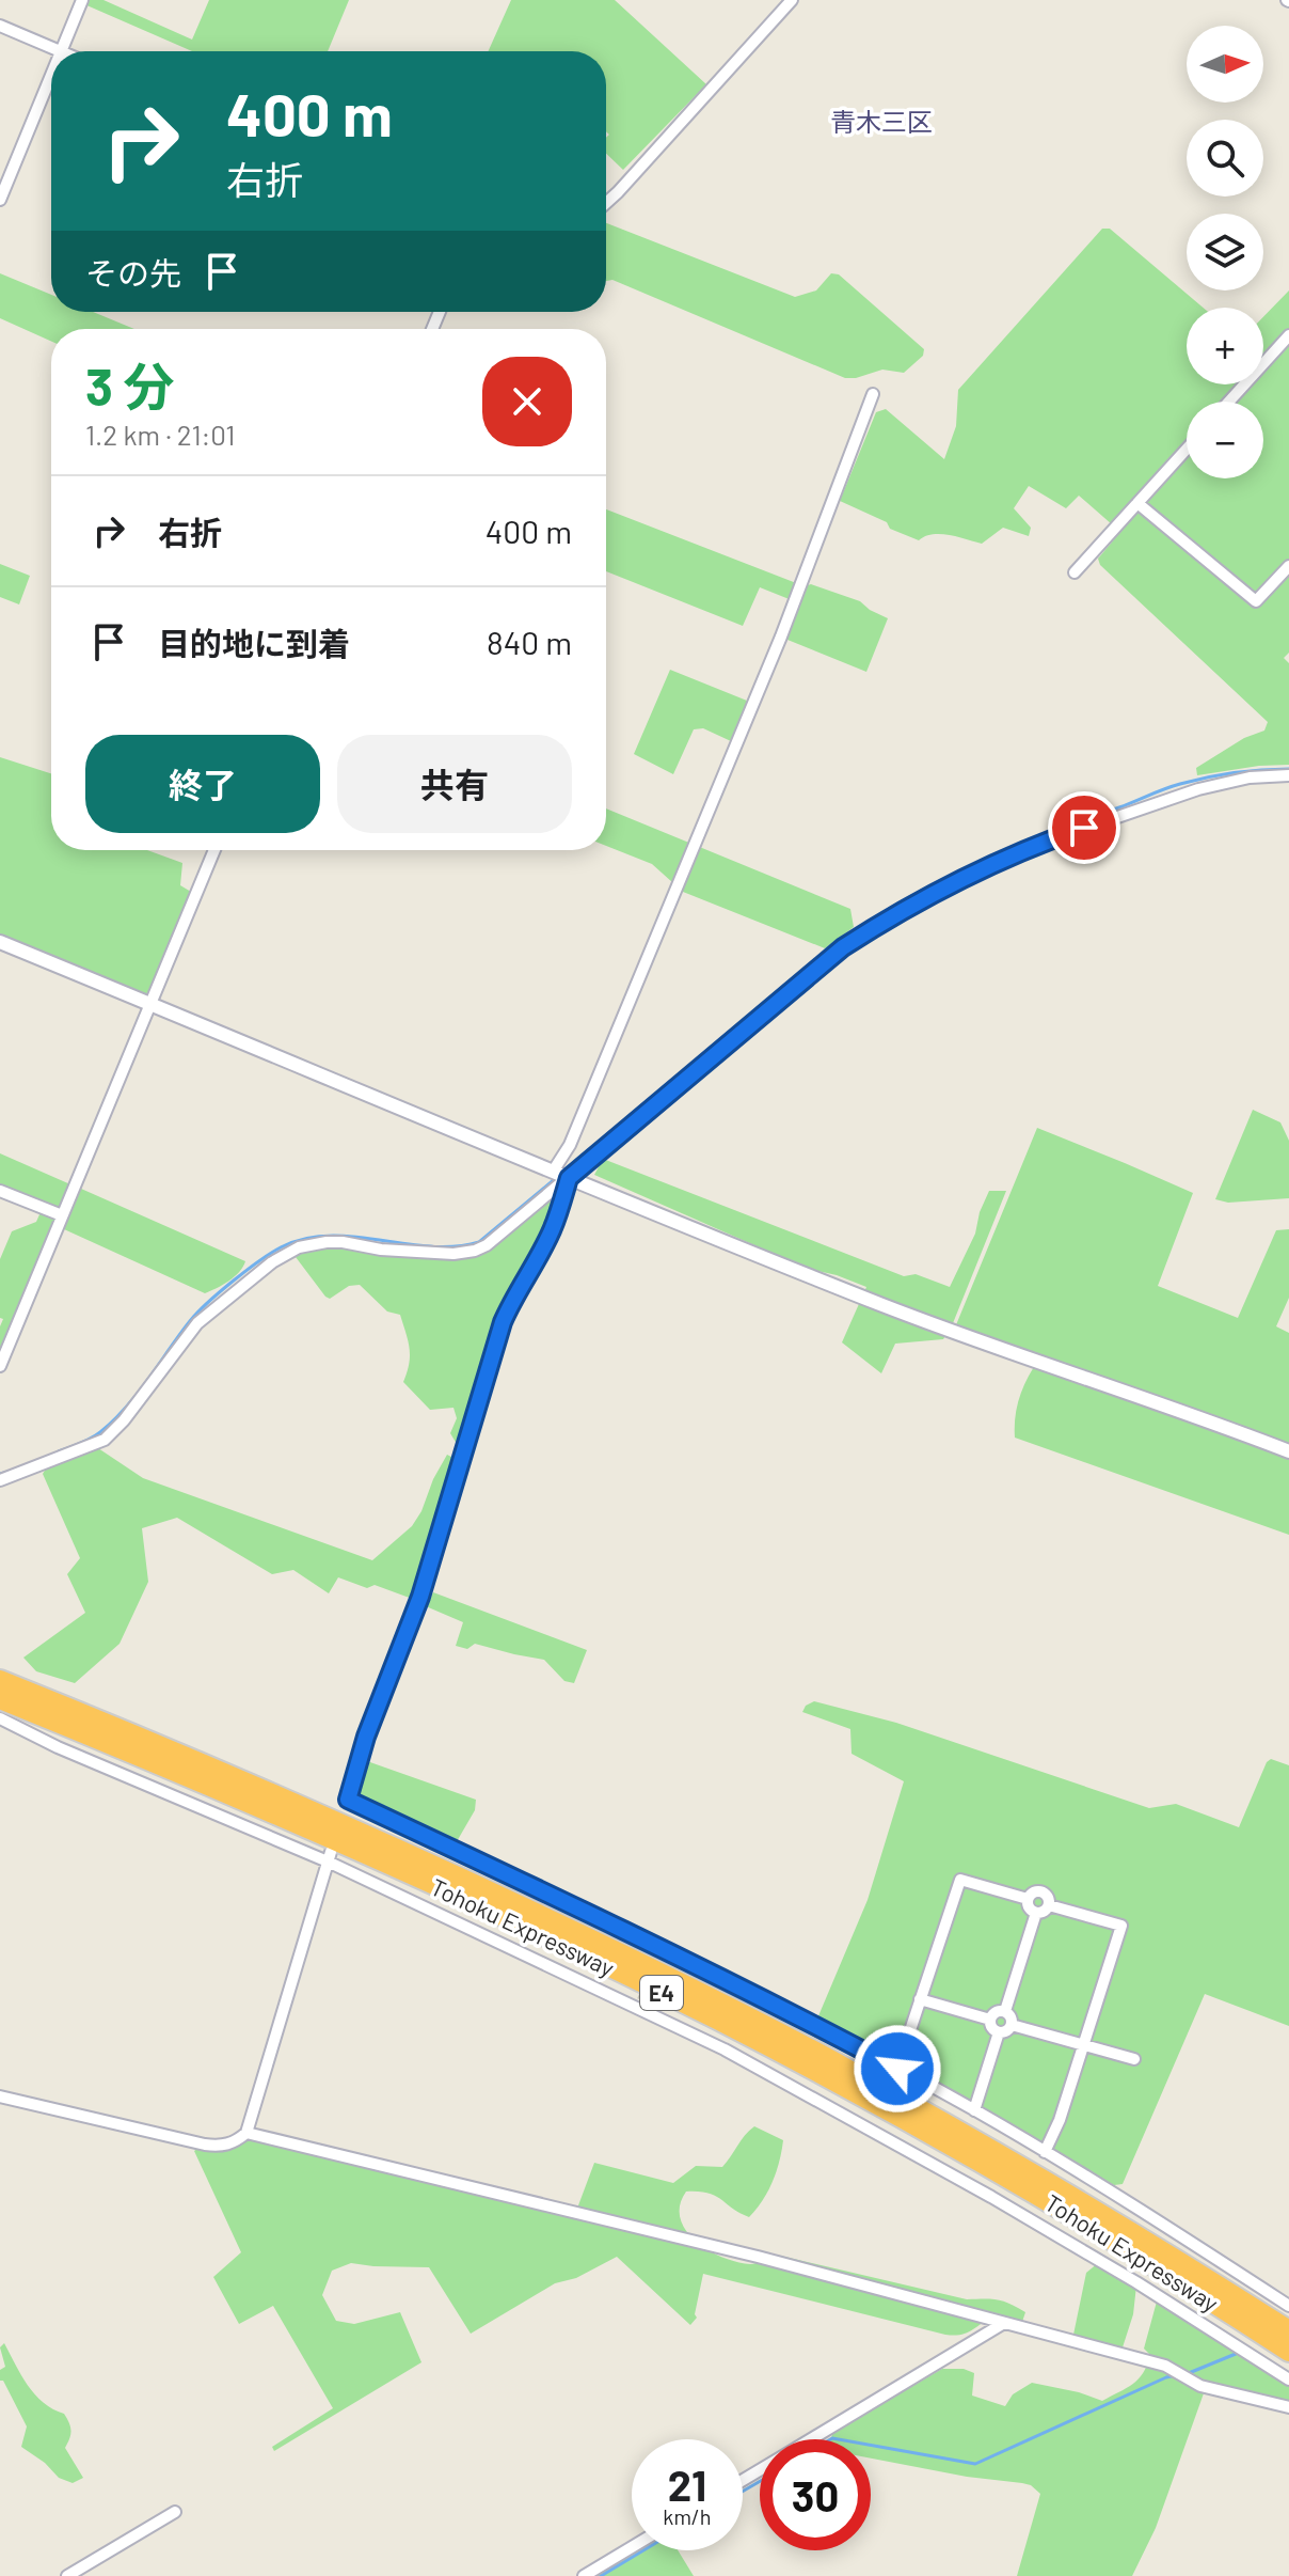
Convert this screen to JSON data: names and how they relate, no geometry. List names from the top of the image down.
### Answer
{
  "streets": {
    "highway": ["Tohoku Expressway", "E4"]
  },
  "districts": ["青木三区"],
  "north": "right",
  "page": {
    "map_buttons": ["+", "−"],
    "turn": ["400 m", "右折"],
    "then": "その先",
    "heading": ["3 分", "1.2 km · 21:01"],
    "list": [
      {
        "name": "右折",
        "value": "400 m"
      },
      {
        "name": "目的地に到着",
        "value": "840 m"
      }
    ],
    "buttons": ["終了", "共有"],
    "speed": "21 km/h",
    "limit": "30"
  }
}
